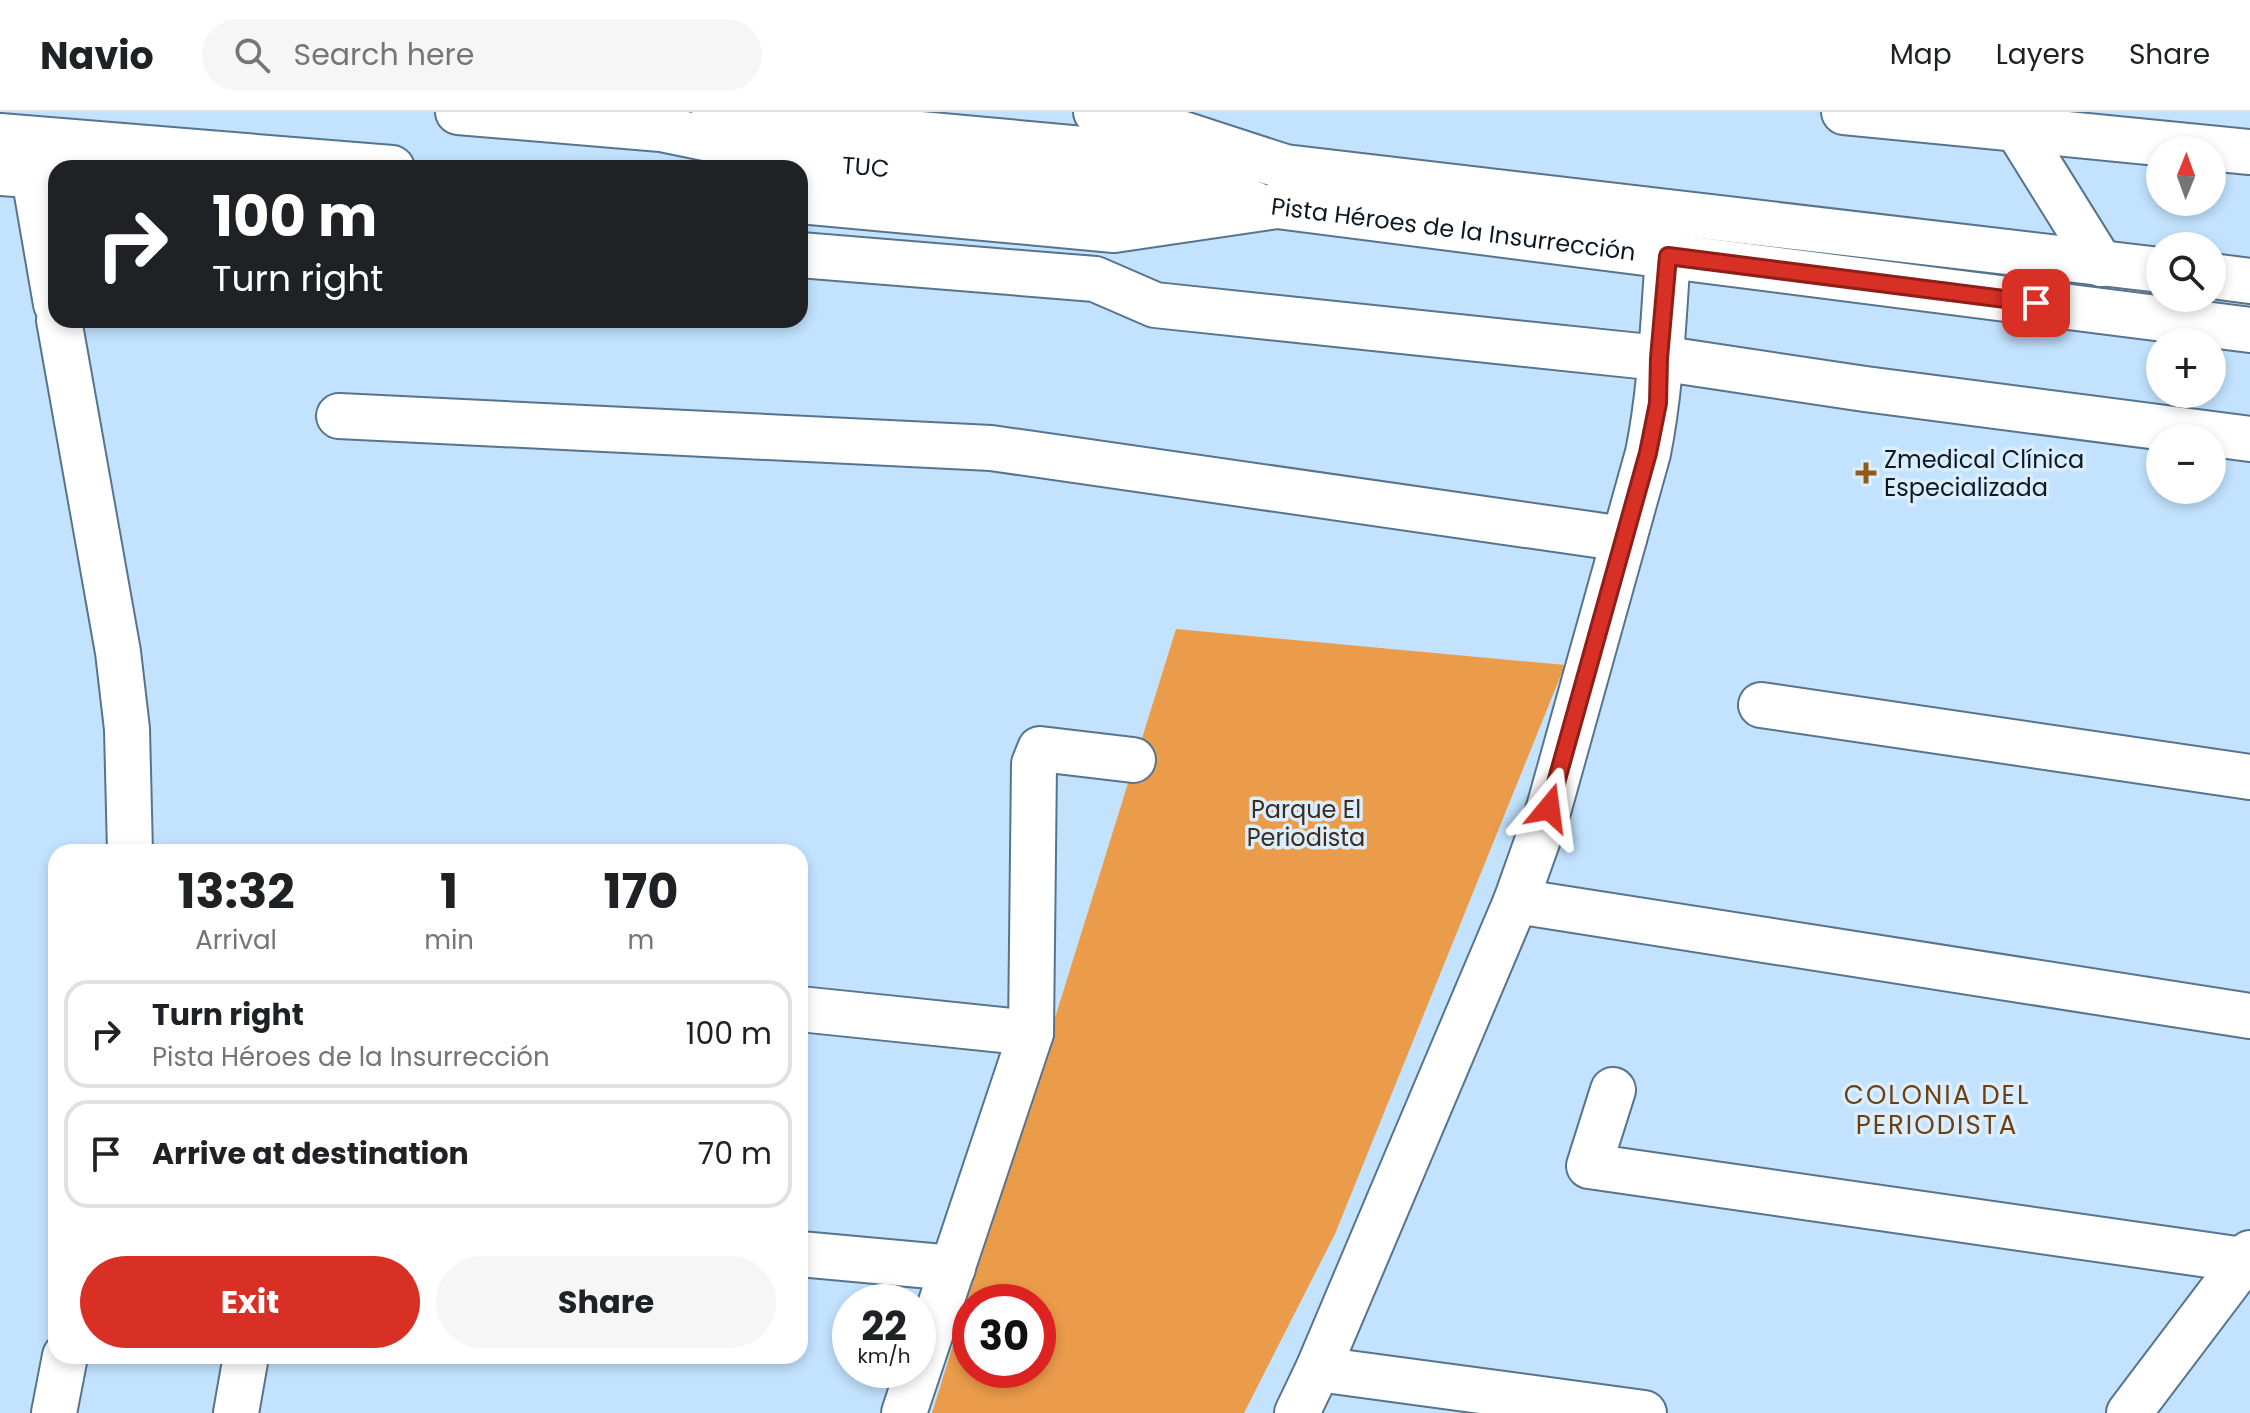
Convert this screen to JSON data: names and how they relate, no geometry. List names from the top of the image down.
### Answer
{
  "streets": {
    "street": ["TUC", "Pista Héroes de la Insurrección"]
  },
  "crossings": [
    ["TUC", "Pista Héroes de la Insurrección"]
  ],
  "districts": ["COLONIA DEL PERIODISTA"],
  "parks": ["Parque El Periodista"],
  "places": {
    "health": ["Zmedical Clínica Especializada"]
  },
  "north": "top",
  "page": {
    "header": "Navio",
    "search": "Search here",
    "nav": ["Map", "Layers", "Share"],
    "map_buttons": ["+", "−"],
    "turn": ["100 m", "Turn right"],
    "eta": [
      "13:32",
      "Arrival",
      "1",
      "min",
      "170",
      "m"
    ],
    "list": [
      {
        "name": "Turn right",
        "note": "Pista Héroes de la Insurrección",
        "value": "100 m"
      },
      {
        "name": "Arrive at destination",
        "value": "70 m"
      }
    ],
    "buttons": ["Exit", "Share"],
    "speed": "22 km/h",
    "limit": "30"
  }
}
